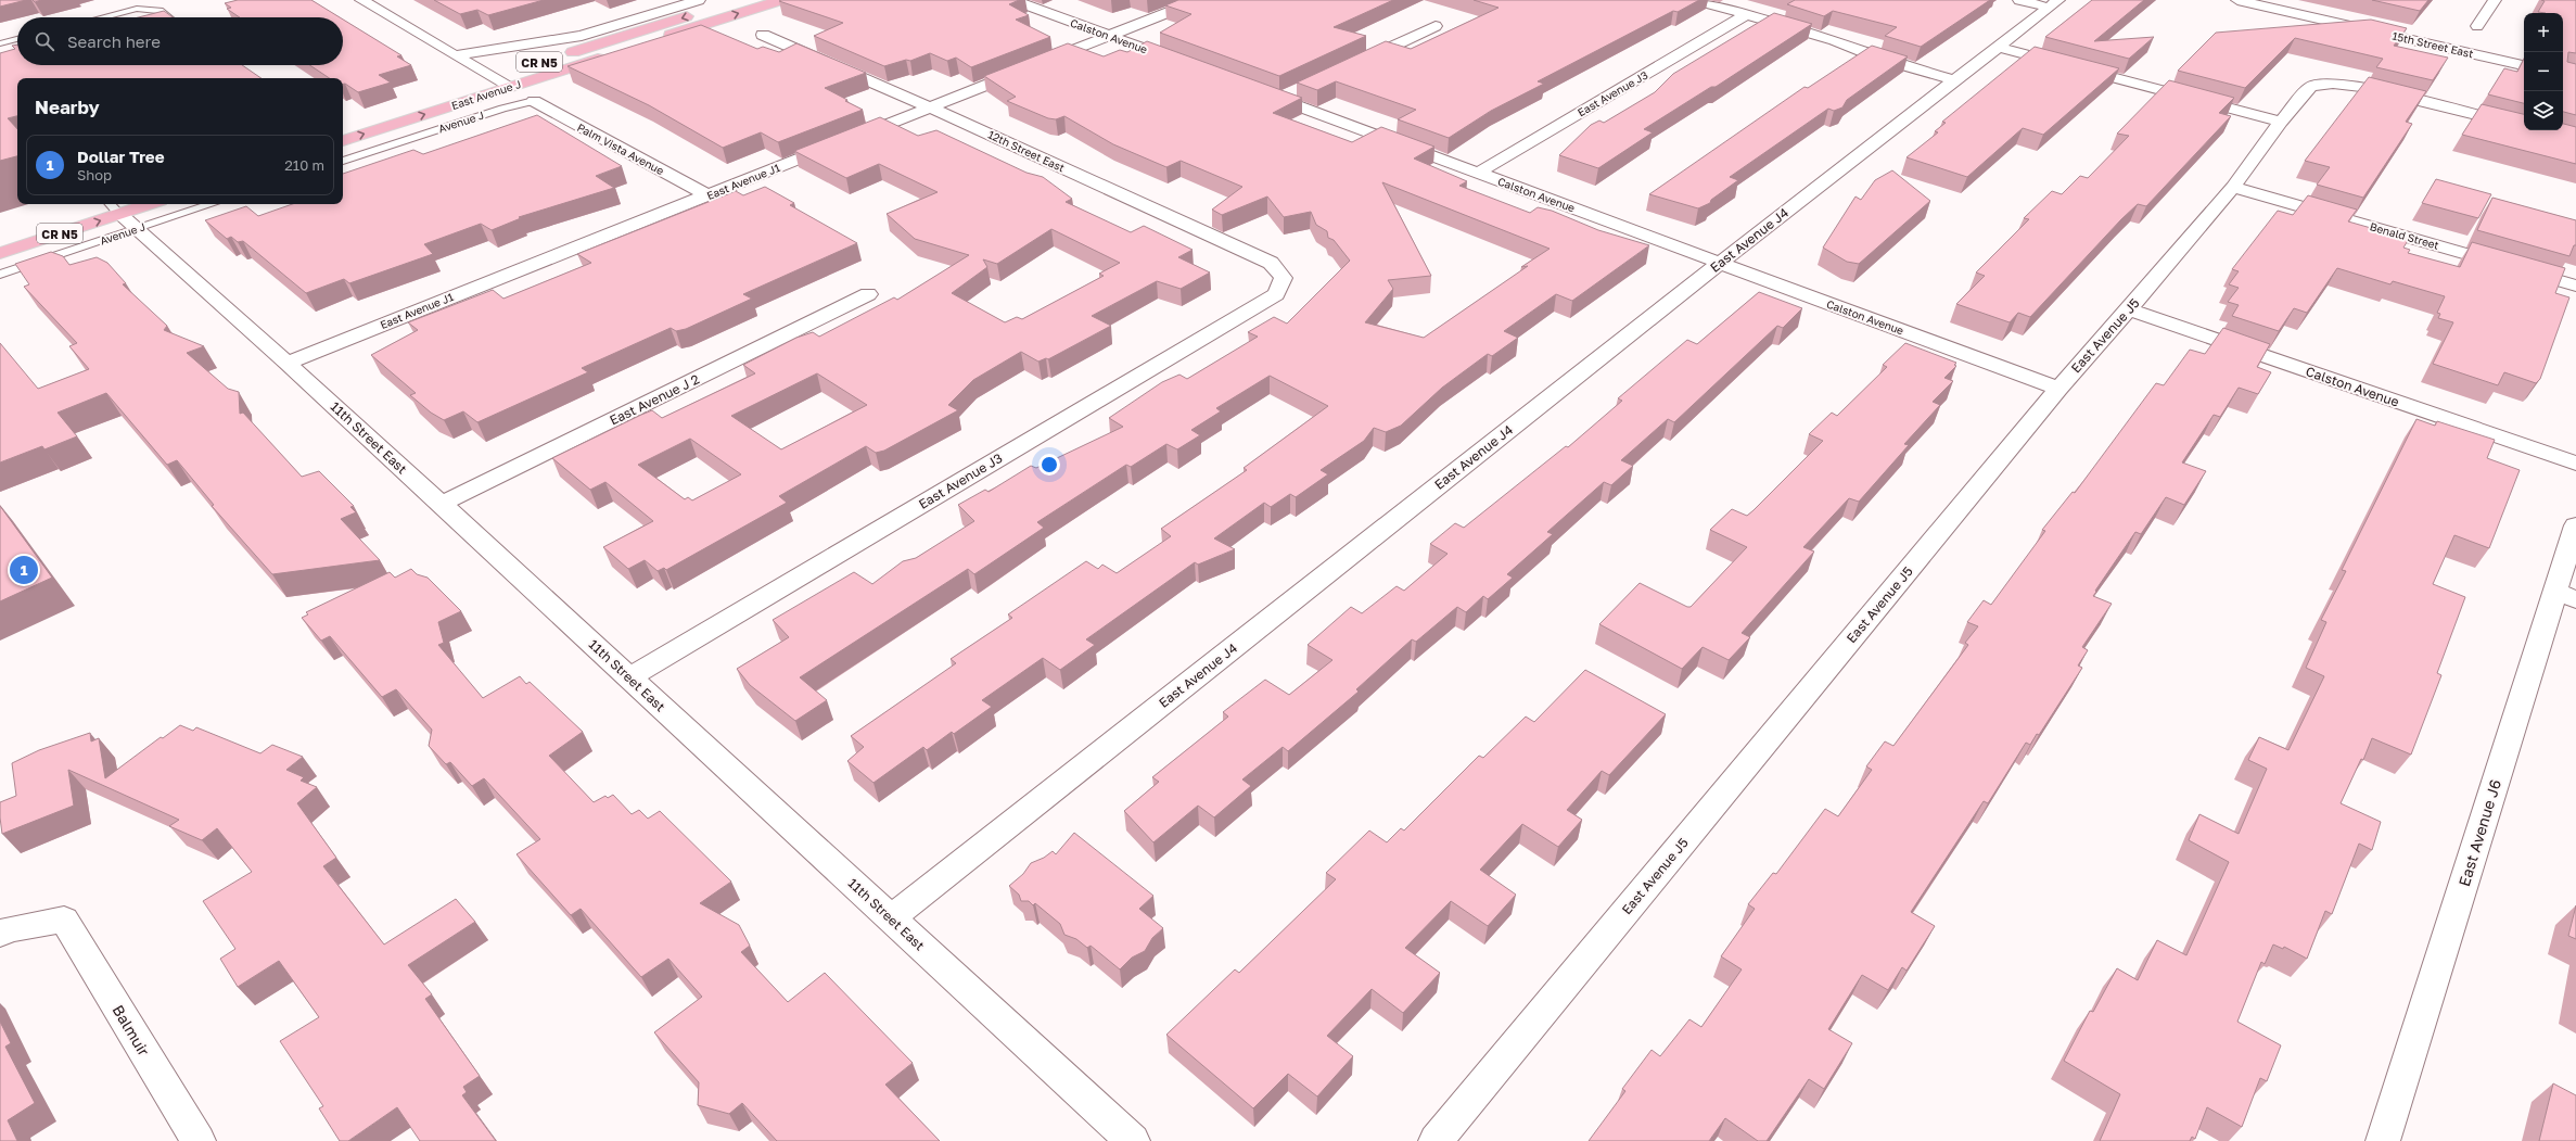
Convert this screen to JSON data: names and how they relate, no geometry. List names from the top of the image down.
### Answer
{
  "streets": {
    "main road": ["CR N5", "East Avenue J"],
    "street": [
      "Calston Avenue",
      "15th Street East",
      "East Avenue J3",
      "Palm Vista Avenue",
      "12th Street East",
      "East Avenue J1",
      "Benald Street",
      "East Avenue J4",
      "East Avenue J5",
      "East Avenue J 2",
      "11th Street East",
      "East Avenue J6",
      "Balmuir"
    ],
    "lane": ["Avenue J"]
  },
  "crossings": [
    ["Calston Avenue", "East Avenue J3"],
    ["Calston Avenue", "East Avenue J1"],
    ["Calston Avenue", "East Avenue J4"],
    ["Calston Avenue", "East Avenue J5"],
    ["CR N5", "Avenue J"],
    ["CR N5", "11th Street East"],
    ["East Avenue J3", "12th Street East"],
    ["East Avenue J3", "11th Street East"],
    ["Avenue J", "Palm Vista Avenue"],
    ["Avenue J", "11th Street East"],
    ["Palm Vista Avenue", "East Avenue J1"],
    ["12th Street East", "East Avenue J1"],
    ["East Avenue J1", "11th Street East"],
    ["Benald Street", "East Avenue J5"],
    ["East Avenue J4", "11th Street East"],
    ["East Avenue J 2", "11th Street East"]
  ],
  "page": {
    "map_buttons": ["+", "−"],
    "search": "Search here",
    "heading": "Nearby",
    "list": [
      {
        "mark": "1",
        "name": "Dollar Tree",
        "note": "Shop",
        "value": "210 m"
      }
    ],
    "pins": "1"
  }
}
